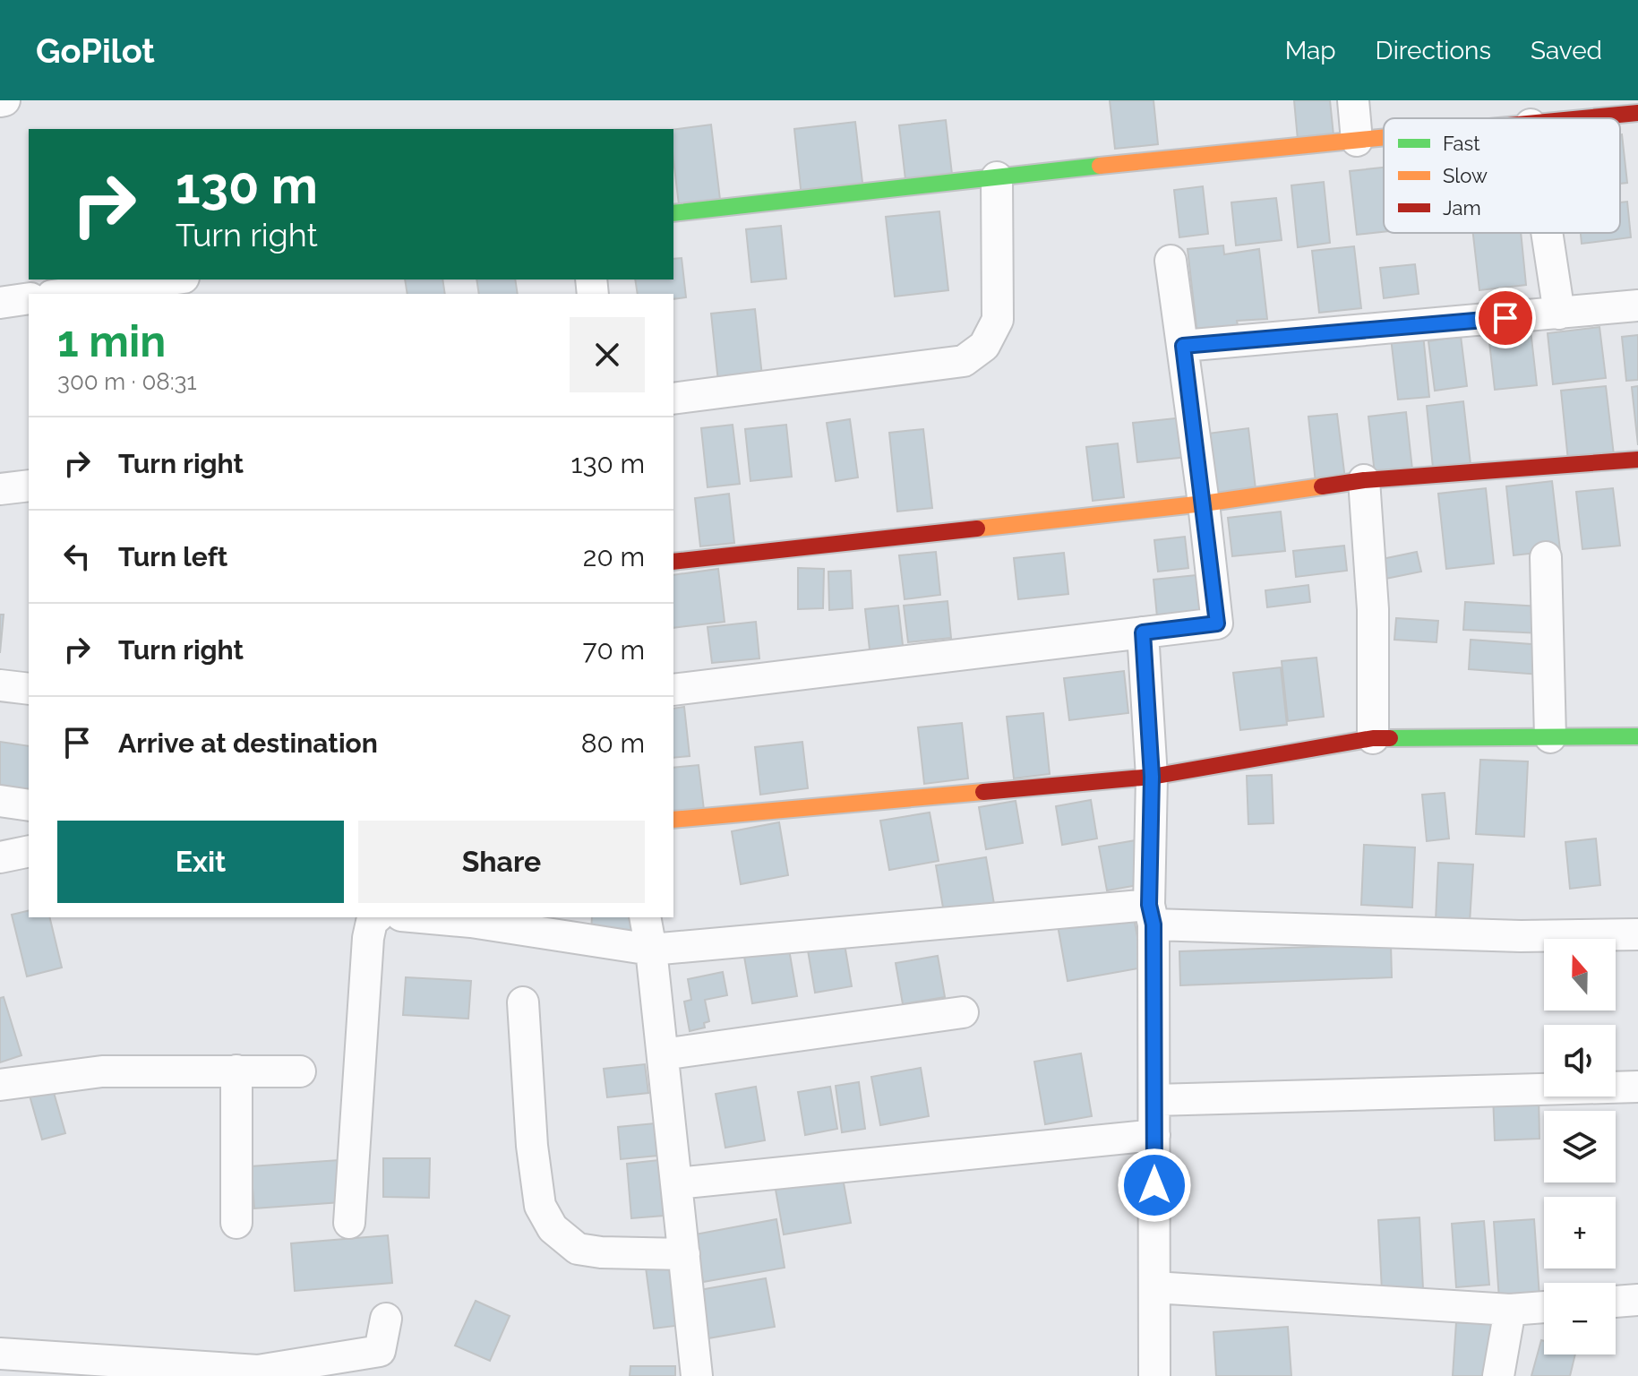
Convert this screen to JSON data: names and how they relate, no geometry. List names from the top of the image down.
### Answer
{
  "legend": ["Fast", "Slow", "Jam"],
  "north": "top",
  "page": {
    "header": "GoPilot",
    "nav": ["Map", "Directions", "Saved"],
    "turn": ["130 m", "Turn right"],
    "heading": ["1 min", "300 m · 08:31"],
    "list": [
      {
        "name": "Turn right",
        "value": "130 m"
      },
      {
        "name": "Turn left",
        "value": "20 m"
      },
      {
        "name": "Turn right",
        "value": "70 m"
      },
      {
        "name": "Arrive at destination",
        "value": "80 m"
      }
    ],
    "buttons": ["Exit", "Share"],
    "map_buttons": ["+", "−"]
  }
}
